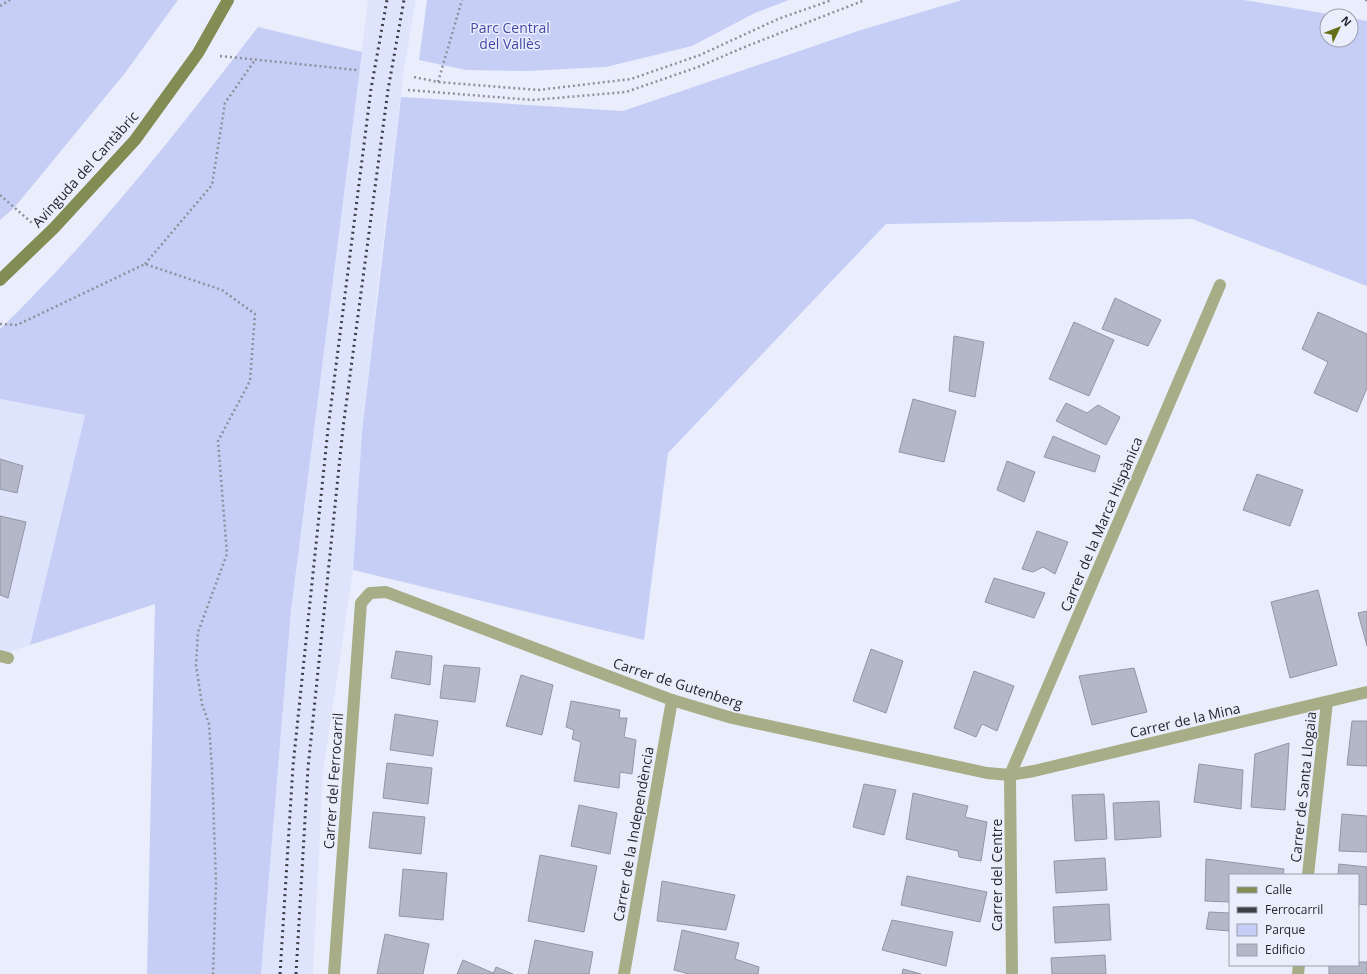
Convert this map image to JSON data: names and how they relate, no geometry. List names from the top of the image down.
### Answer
{
  "streets": {
    "street": [
      "Avinguda del Cantàbric",
      "Carrer de la Marca Hispànica",
      "Carrer de Gutenberg",
      "Carrer de la Mina",
      "Carrer del Ferrocarril",
      "Carrer de Santa Llogaia",
      "Carrer de la Independència",
      "Carrer del Centre"
    ]
  },
  "crossings": [
    ["Carrer de la Marca Hispànica", "Carrer de Gutenberg"],
    ["Carrer de la Marca Hispànica", "Carrer de la Mina"],
    ["Carrer de la Marca Hispànica", "Carrer del Centre"],
    ["Carrer de Gutenberg", "Carrer de la Mina"],
    ["Carrer de Gutenberg", "Carrer del Ferrocarril"],
    ["Carrer de Gutenberg", "Carrer de la Independència"],
    ["Carrer de Gutenberg", "Carrer del Centre"],
    ["Carrer de la Mina", "Carrer de Santa Llogaia"],
    ["Carrer de la Mina", "Carrer del Centre"]
  ],
  "parks": ["Parc Central del Vallès"],
  "legend": [
    "Calle",
    "Ferrocarril",
    "Parque",
    "Edificio"
  ],
  "north": "top right"
}
